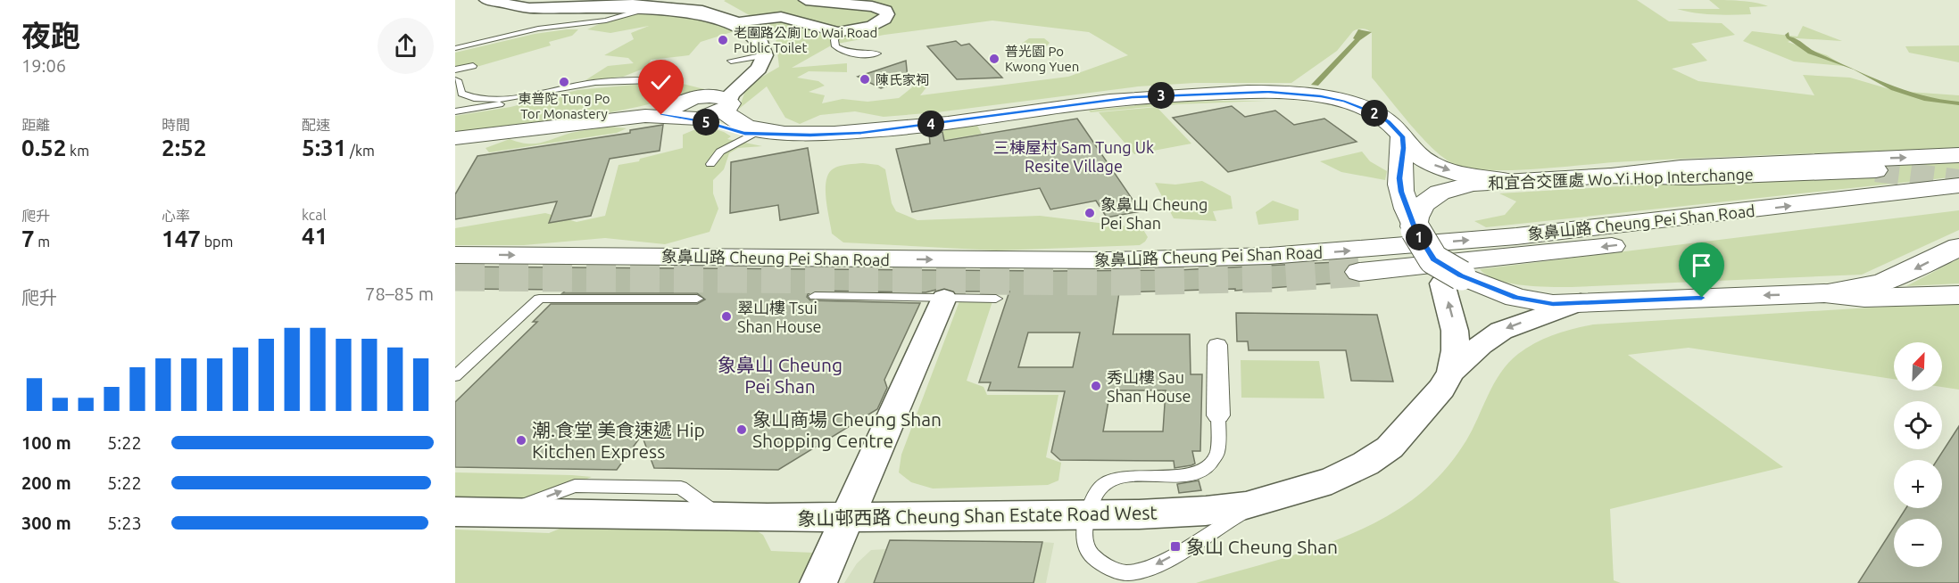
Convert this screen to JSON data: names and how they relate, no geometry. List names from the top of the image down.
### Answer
{
  "streets": {
    "main road": ["和宜合交匯處 Wo Yi Hop Interchange", "象鼻山路 Cheung Pei Shan Road"],
    "street": ["象山邨西路 Cheung Shan Estate Road West"]
  },
  "districts": ["三棟屋村 Sam Tung Uk Resite Village", "象鼻山 Cheung Pei Shan"],
  "places": {
    "other": [
      "老圍路公廁 Lo Wai Road Public Toilet",
      "普光園 Po Kwong Yuen",
      "陳氏家祠",
      "東普陀 Tung Po Tor Monastery",
      "象鼻山 Cheung Pei Shan",
      "翠山樓 Tsui Shan House",
      "秀山樓 Sau Shan House",
      "象山商場 Cheung Shan Shopping Centre",
      "潮.食堂 美食速遞 Hip Kitchen Express"
    ],
    "transit": ["象山 Cheung Shan"]
  },
  "north": "top right",
  "page": {
    "heading": ["夜跑", "19:06"],
    "pins": [
      "3",
      "2",
      "5",
      "4",
      "1"
    ],
    "stats": [
      ["距離", "0.52 km"],
      ["時間", "2:52"],
      ["配速", "5:31 /km"],
      ["爬升", "7 m"],
      ["心率", "147 bpm"],
      ["kcal", "41"]
    ],
    "chart": ["爬升", "78–85 m"],
    "map_buttons": ["+", "−"],
    "list": [
      {
        "name": "100 m",
        "note": "5:22"
      },
      {
        "name": "200 m",
        "note": "5:22"
      },
      {
        "name": "300 m",
        "note": "5:23"
      }
    ]
  }
}
